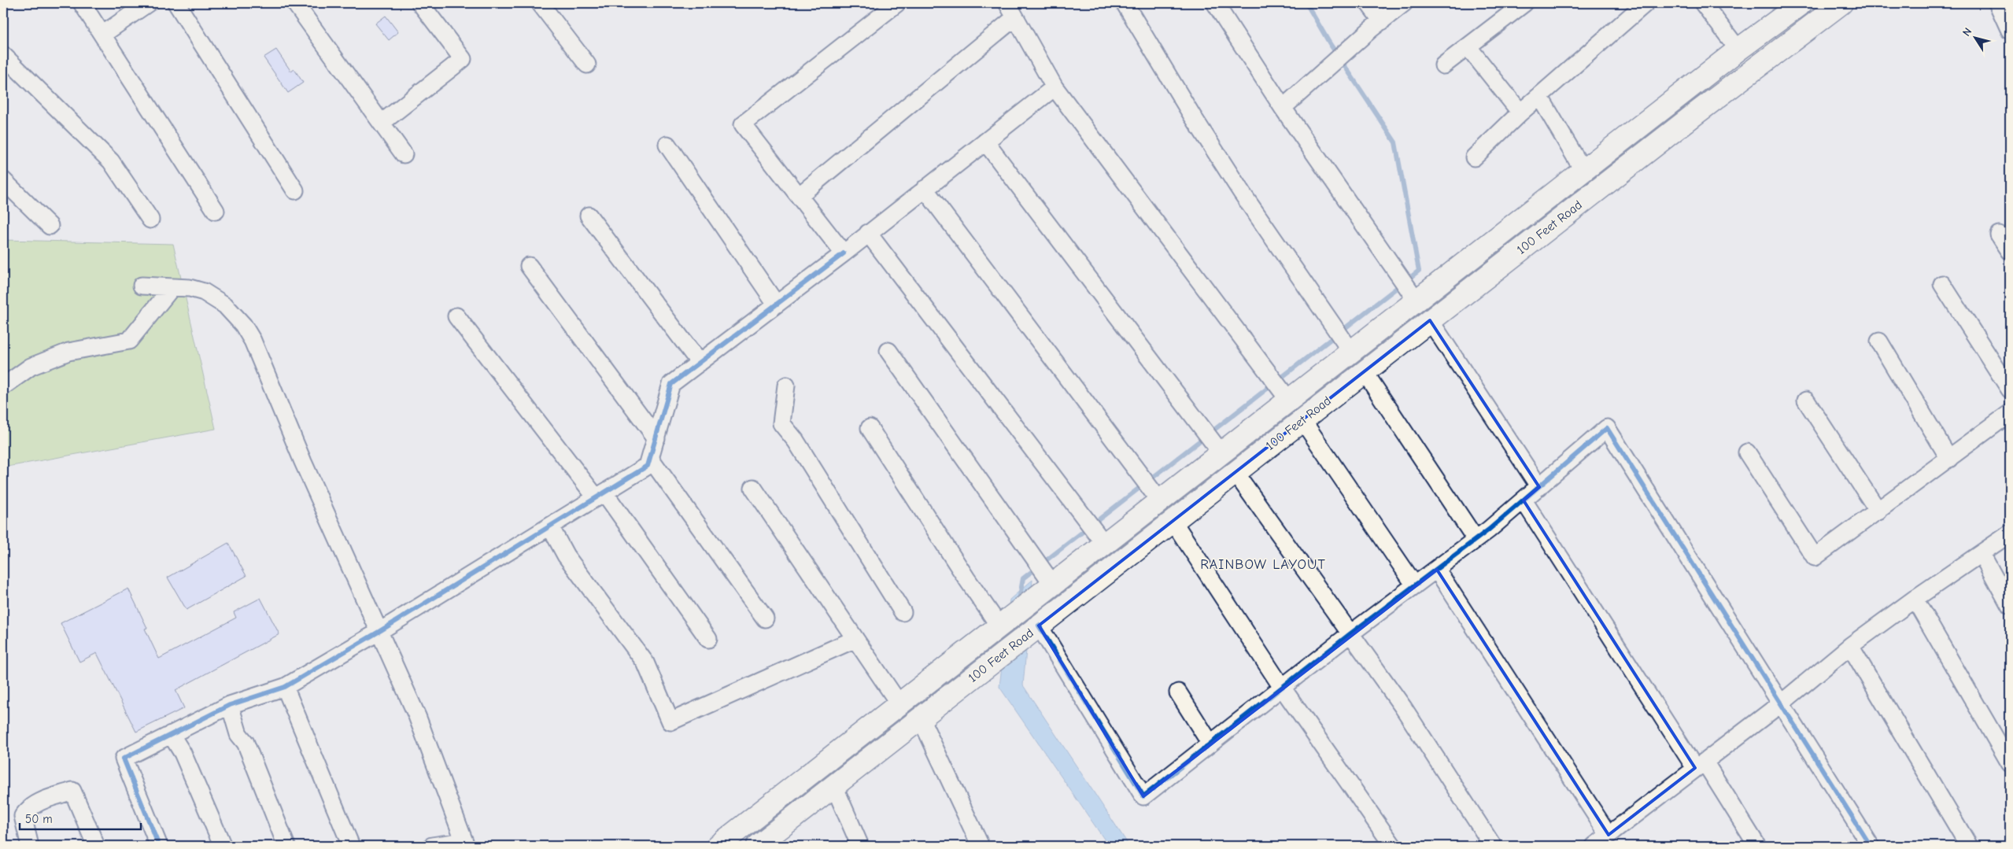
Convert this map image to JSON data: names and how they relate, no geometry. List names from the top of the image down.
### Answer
{
  "streets": {
    "main road": ["100 Feet Road"]
  },
  "districts": ["RAINBOW LAYOUT"],
  "scale_bar": "50 m",
  "north": "top left"
}
